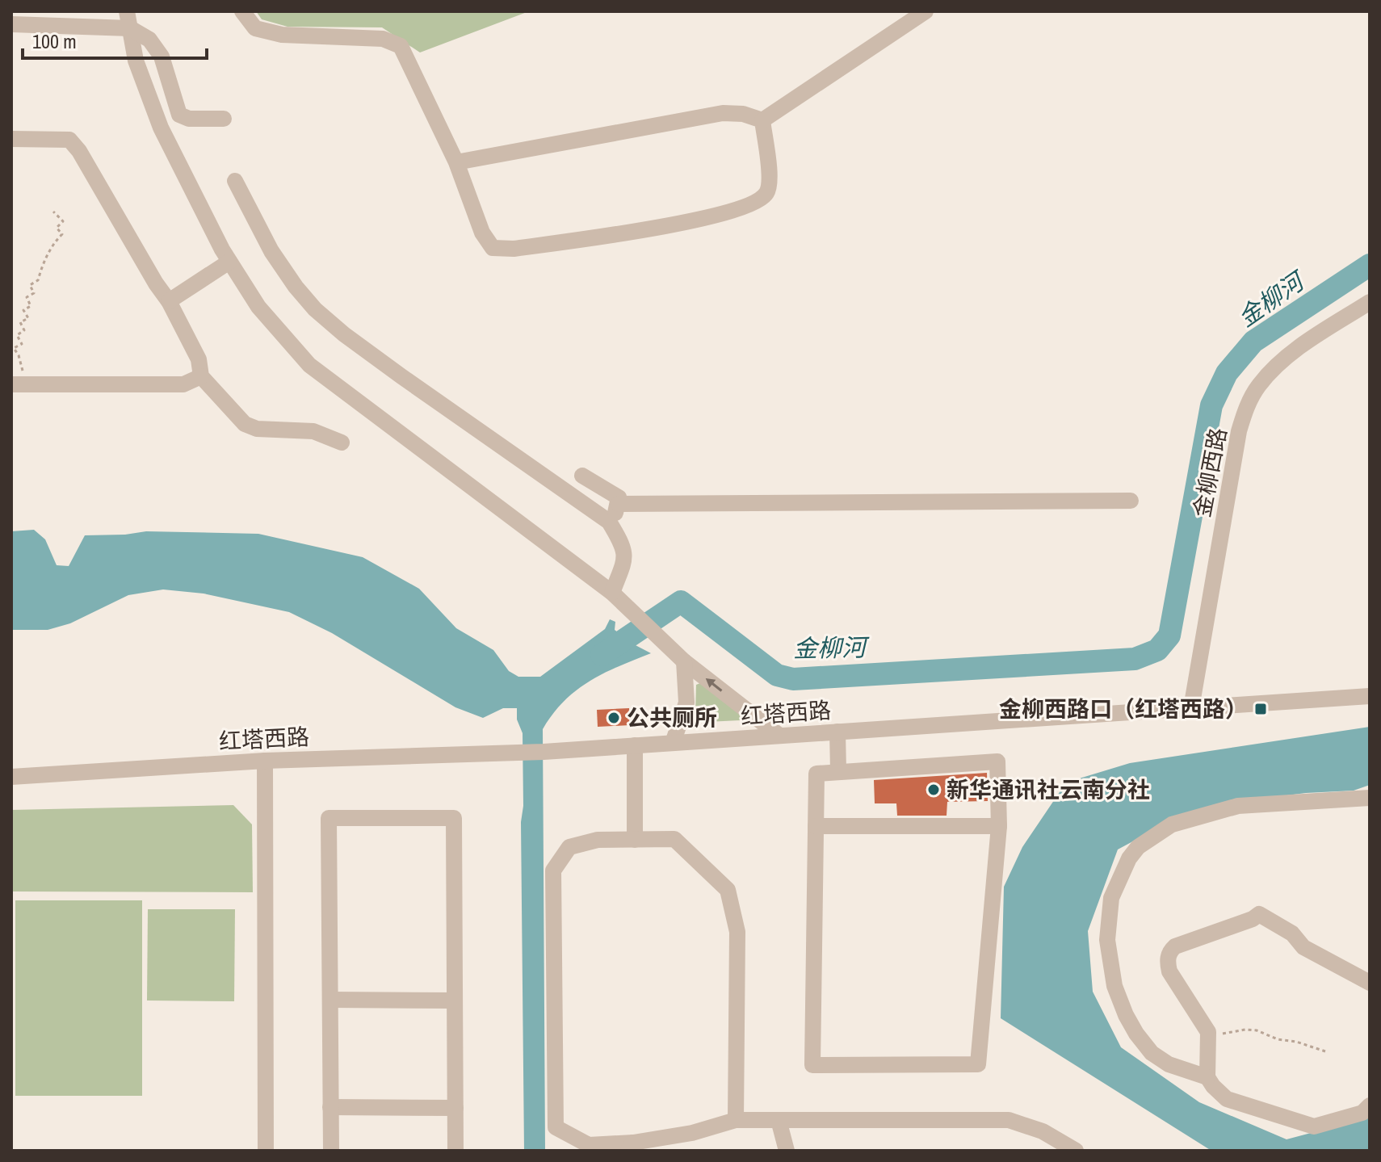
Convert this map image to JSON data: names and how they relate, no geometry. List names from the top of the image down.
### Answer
{
  "streets": {
    "street": ["金柳西路", "红塔西路"]
  },
  "crossings": [
    ["金柳西路", "红塔西路"]
  ],
  "water": ["金柳河"],
  "places": {
    "transit": ["金柳西路口（红塔西路）"],
    "other": ["公共厕所", "新华通讯社云南分社"]
  },
  "scale_bar": "100 m"
}
